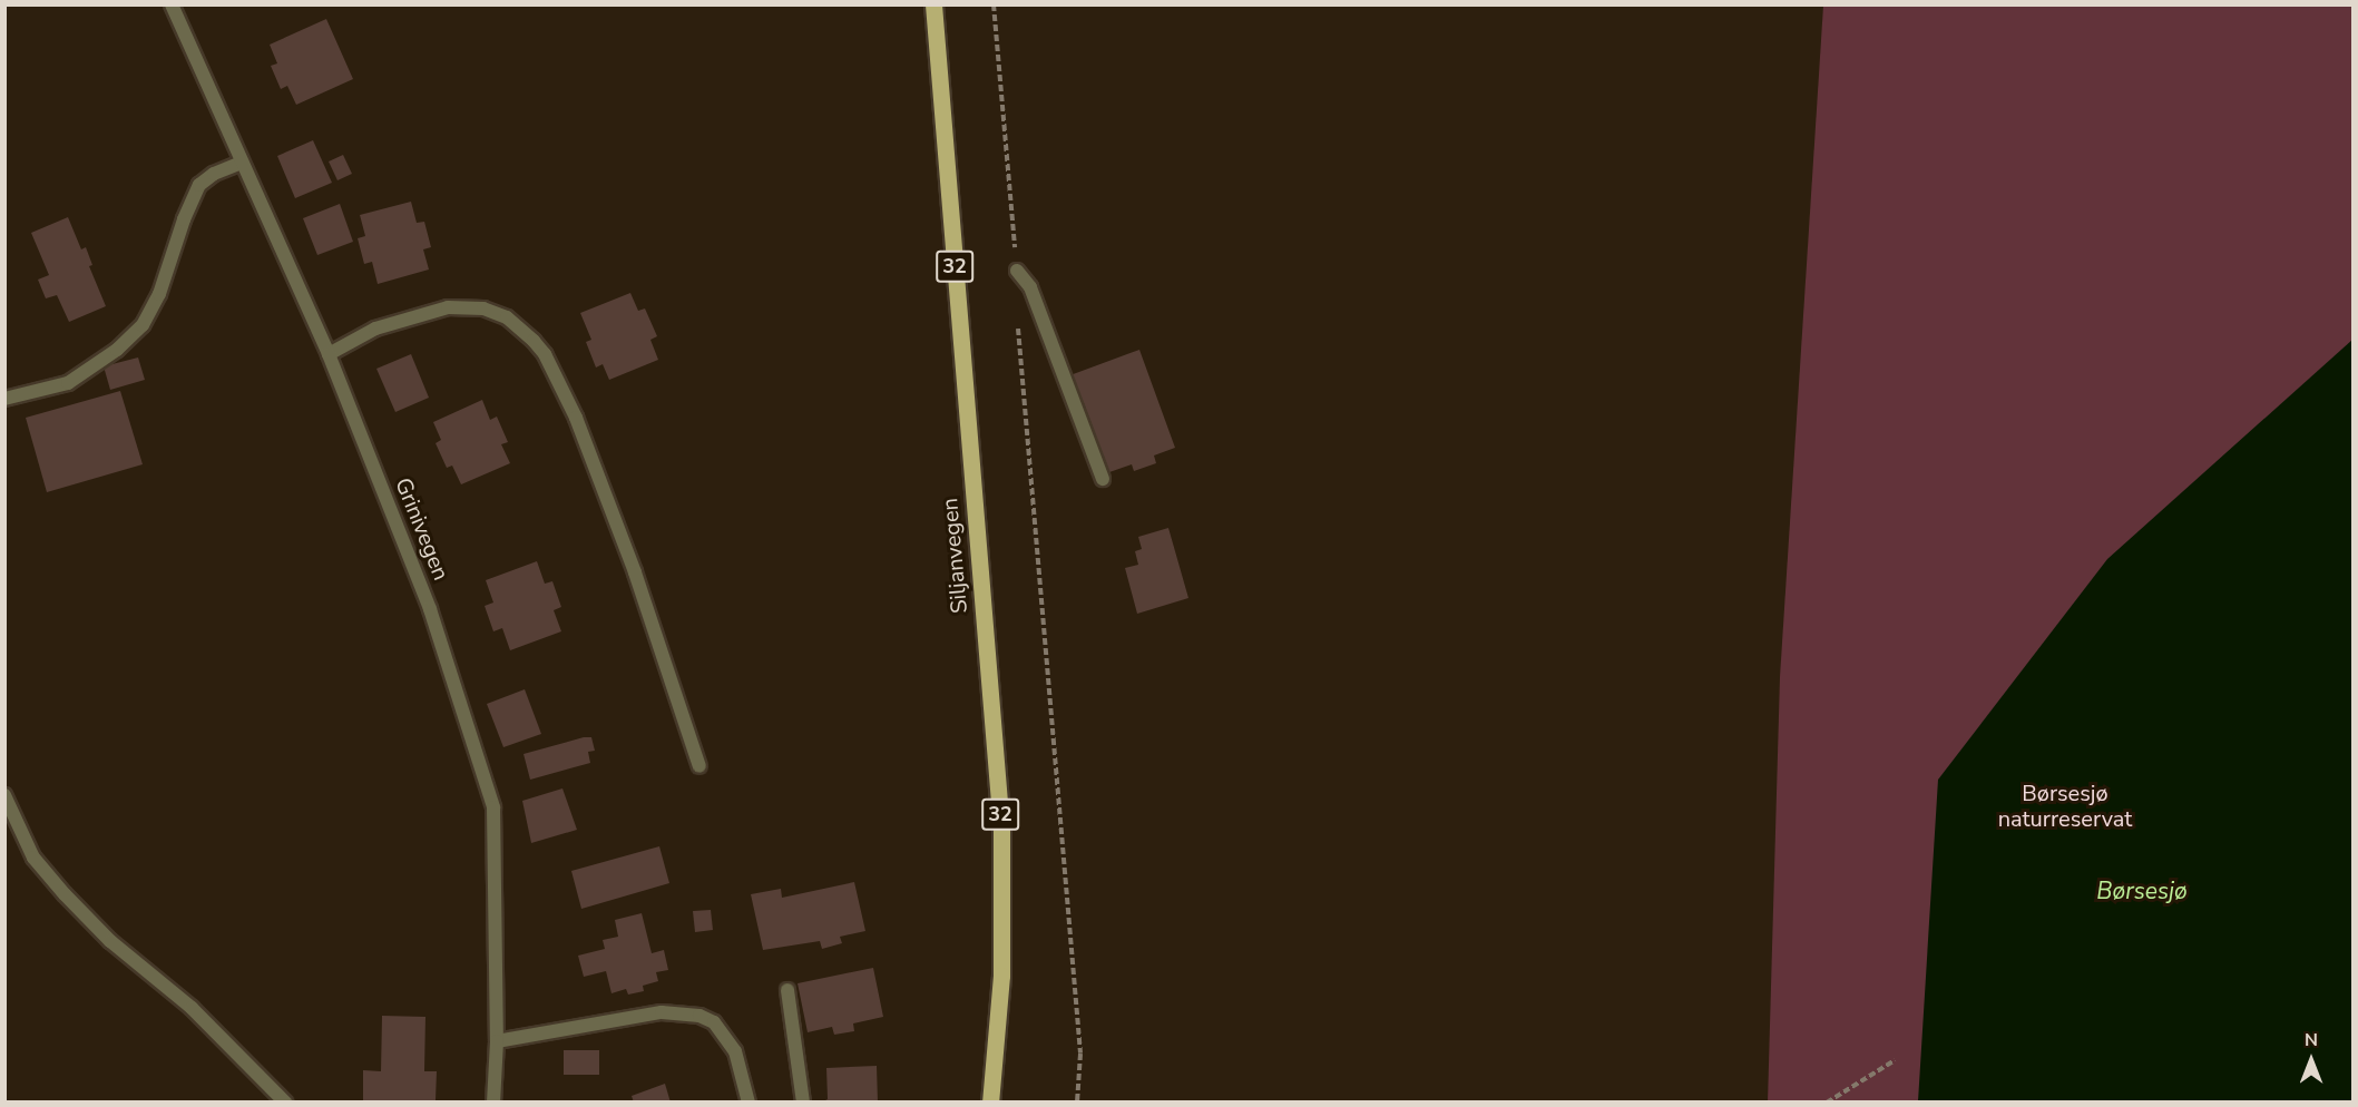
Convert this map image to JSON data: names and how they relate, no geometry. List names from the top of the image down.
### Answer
{
  "streets": {
    "main road": ["32", "Siljanvegen"],
    "street": ["Grinivegen"]
  },
  "water": ["Børsesjø"],
  "parks": ["Børsesjø naturreservat"],
  "north": "top"
}
